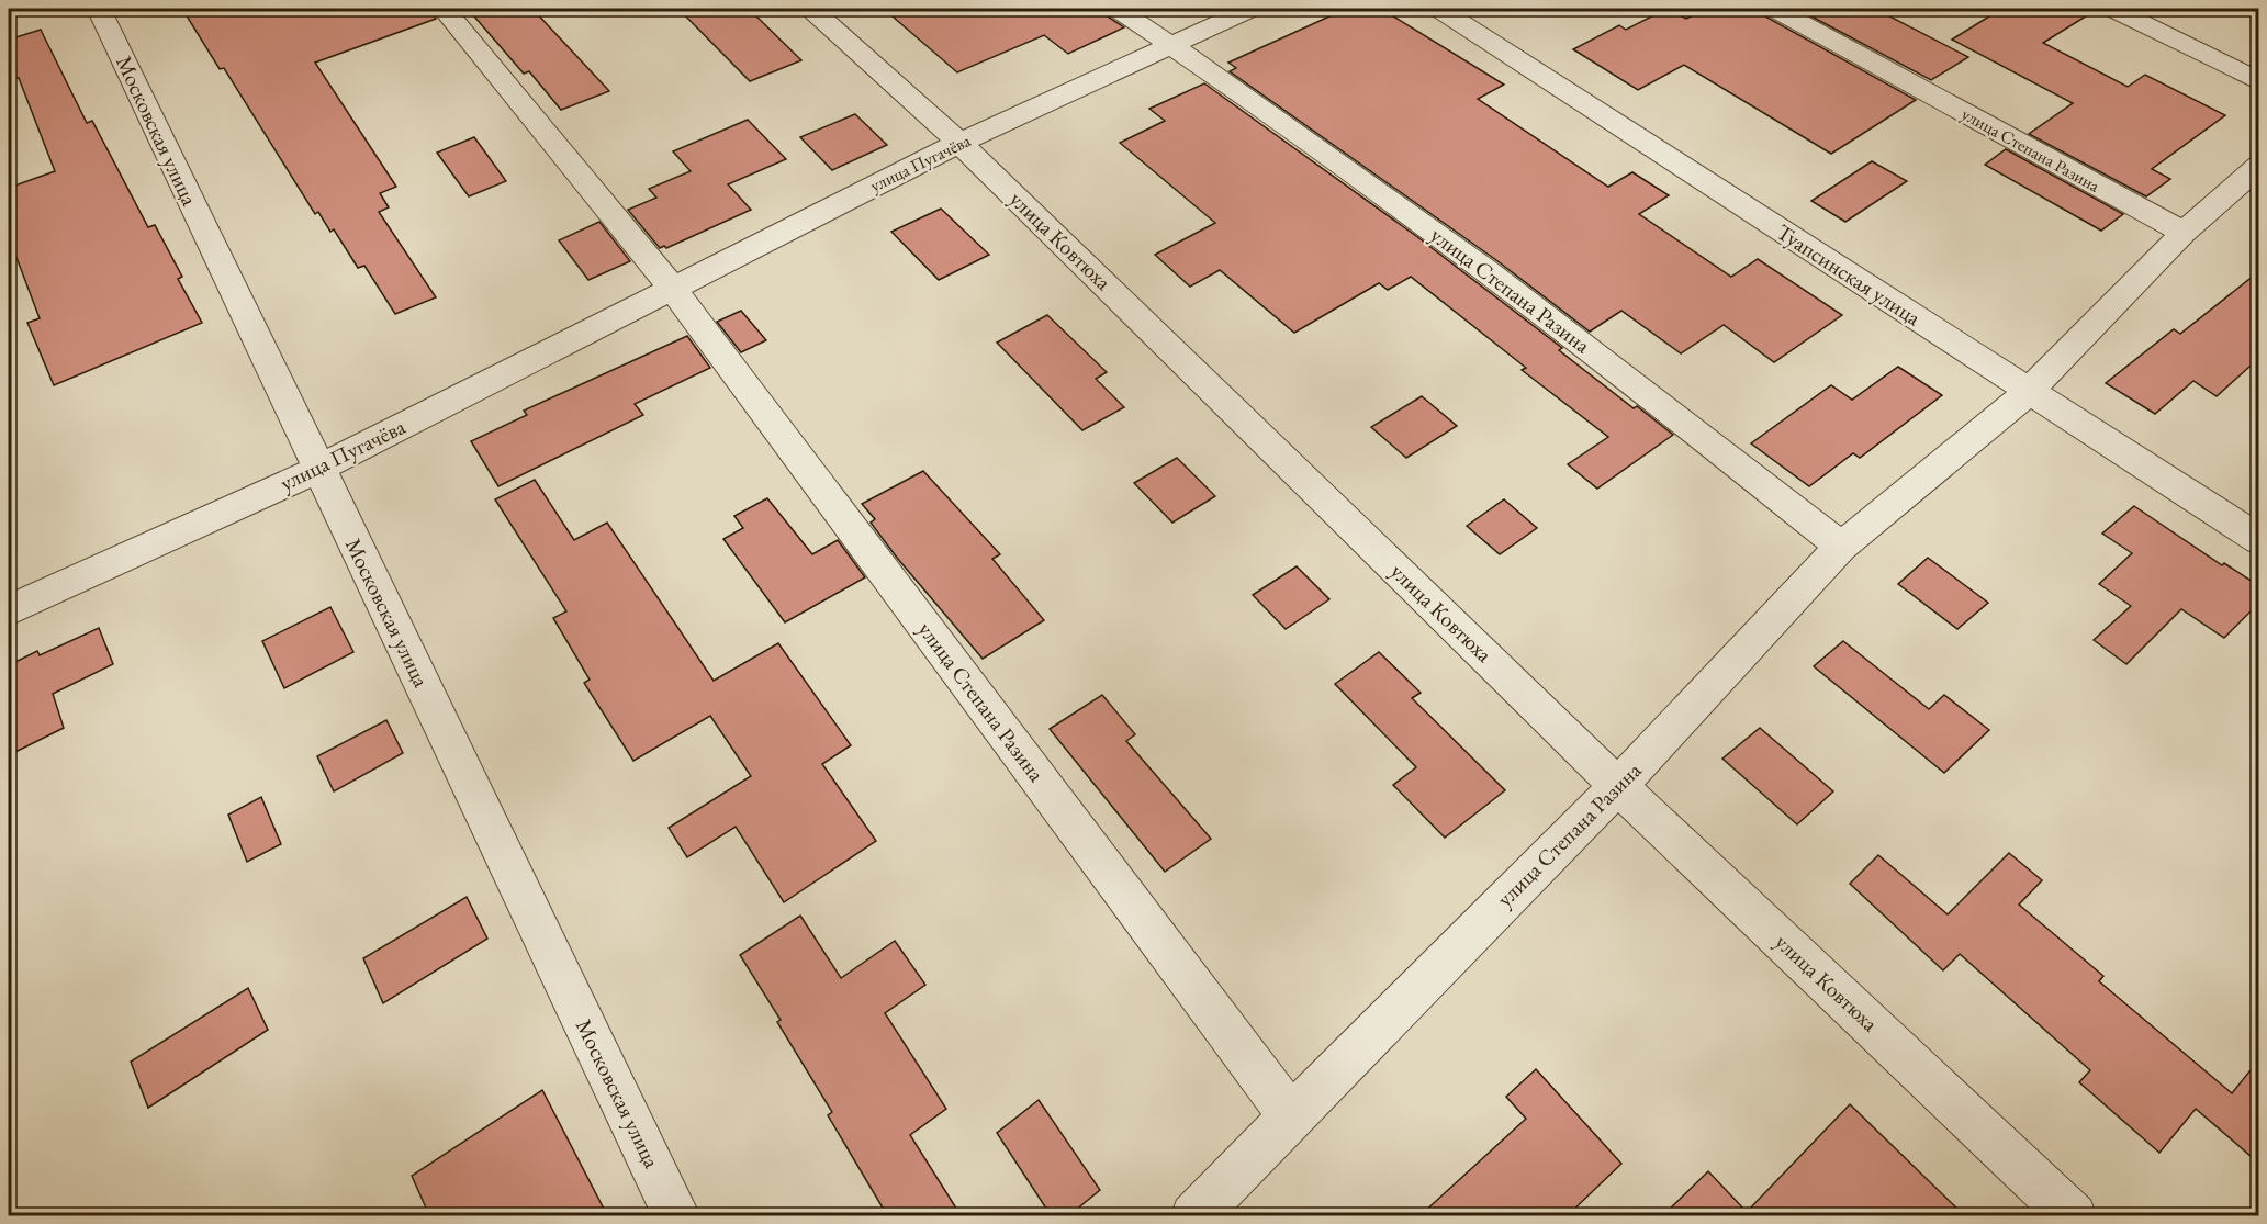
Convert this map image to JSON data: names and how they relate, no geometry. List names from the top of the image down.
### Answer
{
  "streets": {
    "street": [
      "Московская улица",
      "улица Степана Разина",
      "улица Пугачёва",
      "улица Ковтюха",
      "Туапсинская улица"
    ]
  },
  "crossings": [
    ["Московская улица", "улица Пугачёва"],
    ["улица Степана Разина", "улица Пугачёва"],
    ["улица Степана Разина", "улица Ковтюха"],
    ["улица Степана Разина", "Туапсинская улица"],
    ["улица Пугачёва", "улица Ковтюха"]
  ]
}
